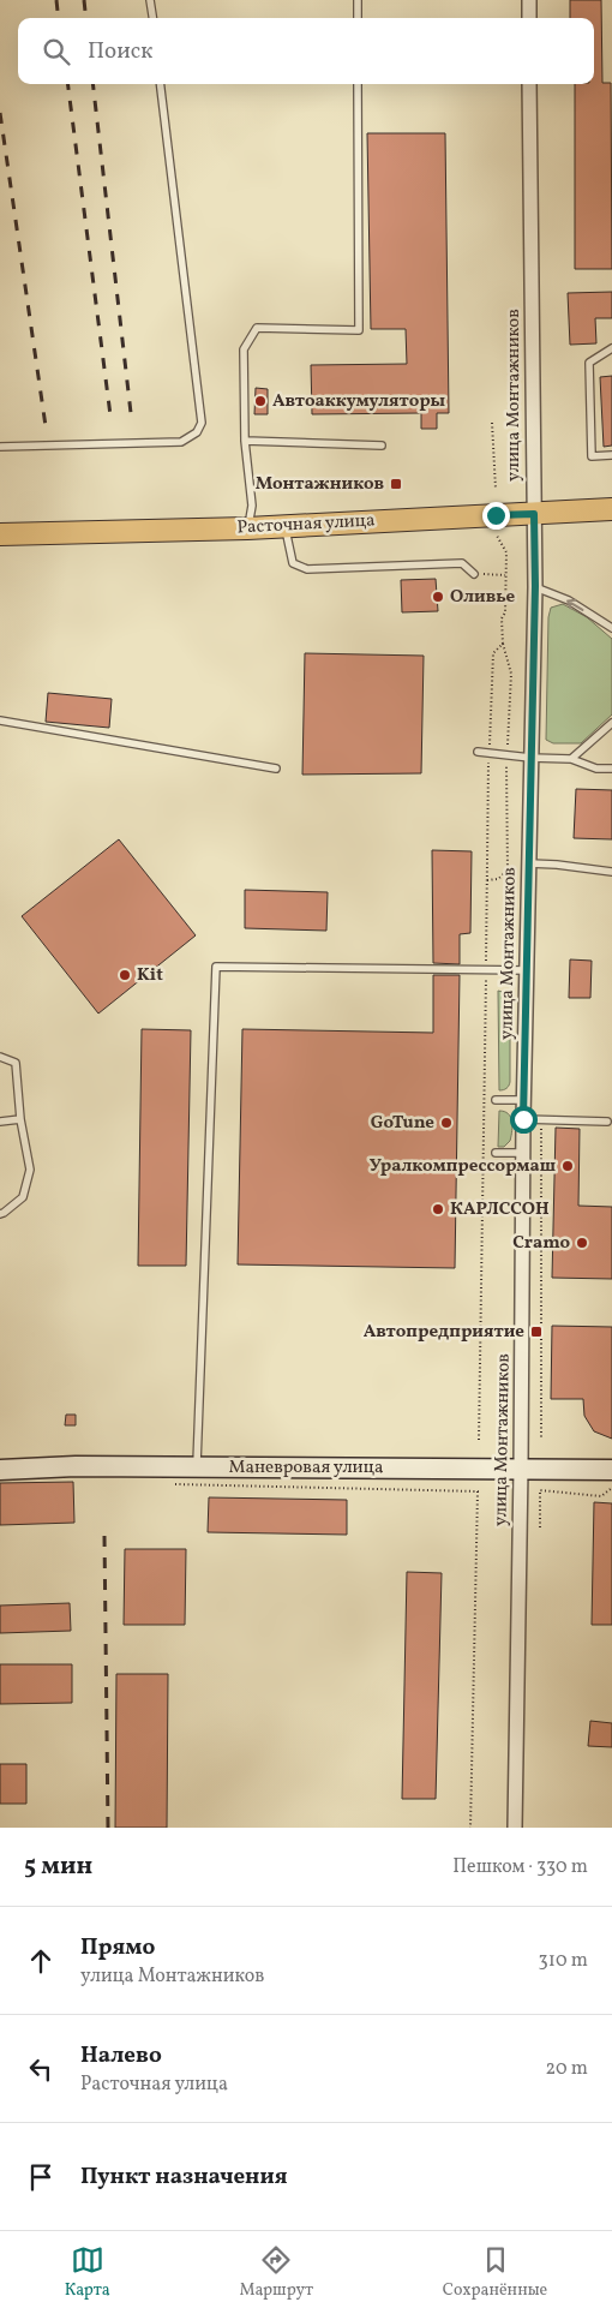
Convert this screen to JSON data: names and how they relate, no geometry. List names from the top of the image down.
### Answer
{
  "streets": {
    "main road": ["Расточная улица", "Маневровая улица"],
    "street": ["улица Монтажников"]
  },
  "crossings": [
    ["улица Монтажников", "Расточная улица"],
    ["улица Монтажников", "Маневровая улица"]
  ],
  "places": {
    "other": [
      "Автоаккумуляторы",
      "Оливье",
      "Kit",
      "GoTune",
      "Уралкомпрессормаш",
      "КАРЛССОН",
      "Cramo"
    ],
    "transit": ["Монтажников", "Автопредприятие"]
  },
  "page": {
    "search": "Поиск",
    "heading": ["5 мин", "Пешком · 330 m"],
    "list": [
      ["Прямо", "улица Монтажников", "310 m"],
      ["Налево", "Расточная улица", "20 m"],
      "Пункт назначения"
    ],
    "nav": ["Карта", "Маршрут", "Сохранённые"]
  }
}
